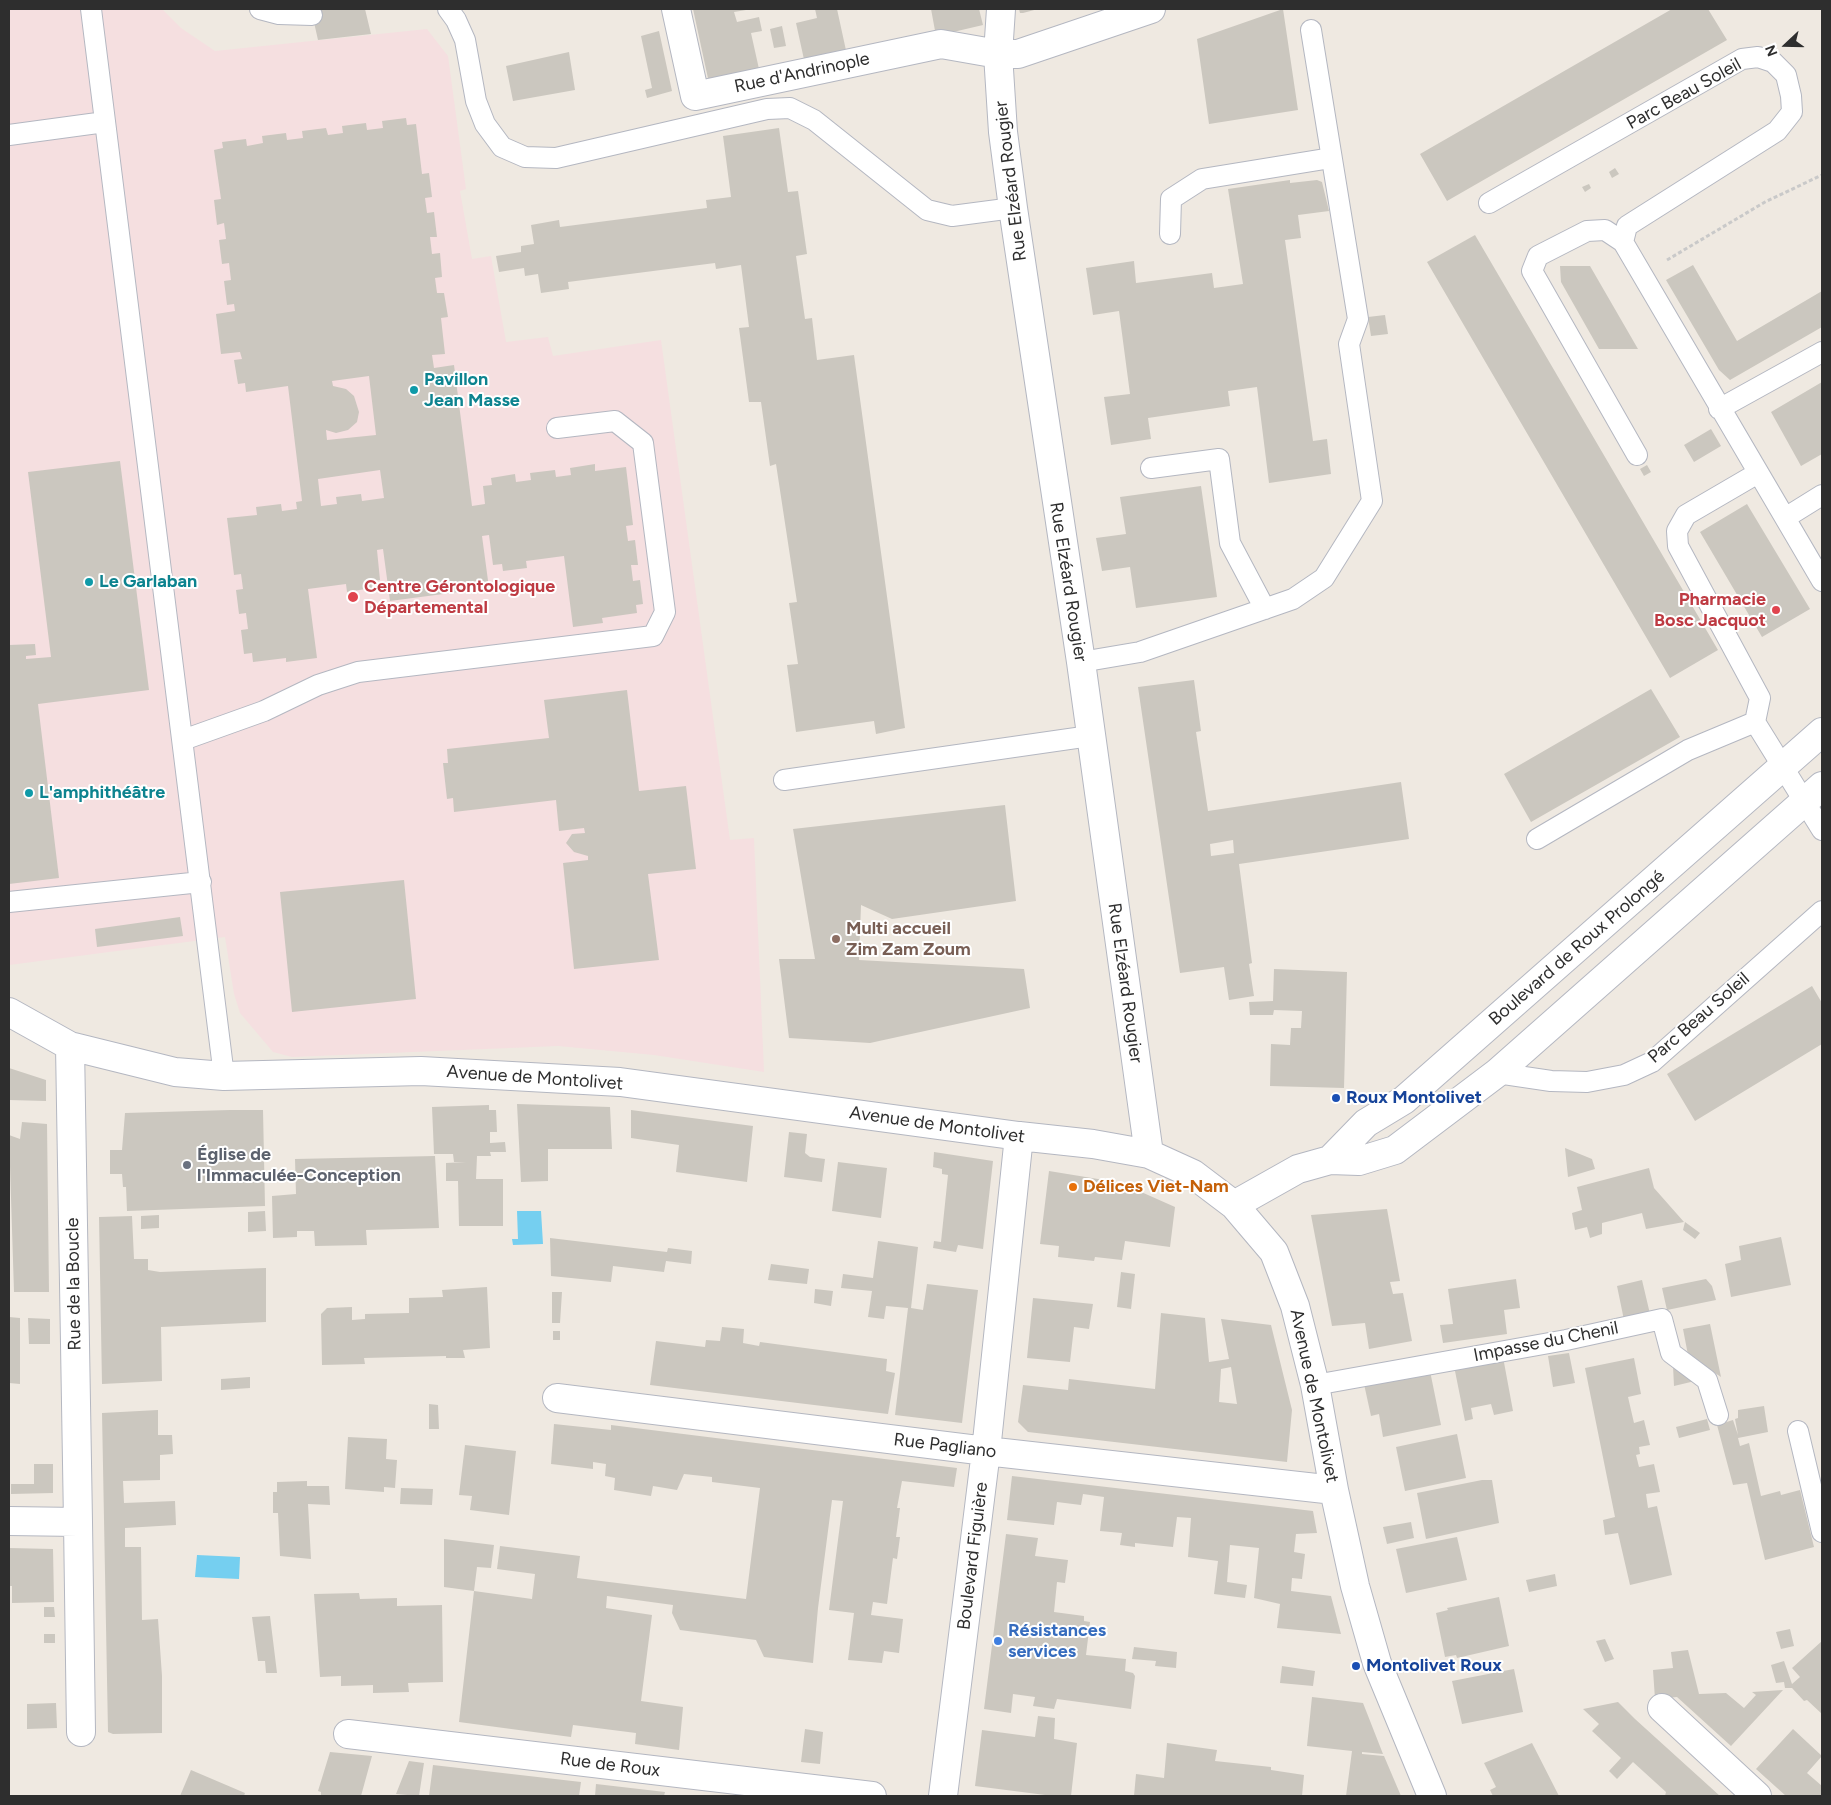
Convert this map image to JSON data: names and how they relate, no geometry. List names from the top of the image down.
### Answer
{
  "streets": {
    "street": [
      "Rue d'Andrinople",
      "Rue Elzéard Rougier",
      "Boulevard de Roux Prolongé",
      "Avenue de Montolivet",
      "Rue de la Boucle",
      "Rue Pagliano",
      "Boulevard Figuière",
      "Rue de Roux"
    ],
    "lane": ["Parc Beau Soleil", "Impasse du Chenil"]
  },
  "crossings": [
    ["Rue d'Andrinople", "Rue Elzéard Rougier"],
    ["Parc Beau Soleil", "Boulevard de Roux Prolongé"],
    ["Rue Elzéard Rougier", "Avenue de Montolivet"],
    ["Boulevard de Roux Prolongé", "Avenue de Montolivet"],
    ["Avenue de Montolivet", "Rue de la Boucle"],
    ["Avenue de Montolivet", "Impasse du Chenil"],
    ["Avenue de Montolivet", "Rue Pagliano"],
    ["Avenue de Montolivet", "Boulevard Figuière"],
    ["Rue Pagliano", "Boulevard Figuière"]
  ],
  "places": [
    "Pavillon Jean Masse",
    "Le Garlaban",
    "Centre Gérontologique Départemental",
    "Pharmacie Bosc Jacquot",
    "L'amphithéâtre",
    "Multi accueil Zim Zam Zoum",
    "Roux Montolivet",
    "Église de l'Immaculée-Conception",
    "Délices Viet-Nam",
    "Résistances services",
    "Montolivet Roux"
  ],
  "north": "left"
}
